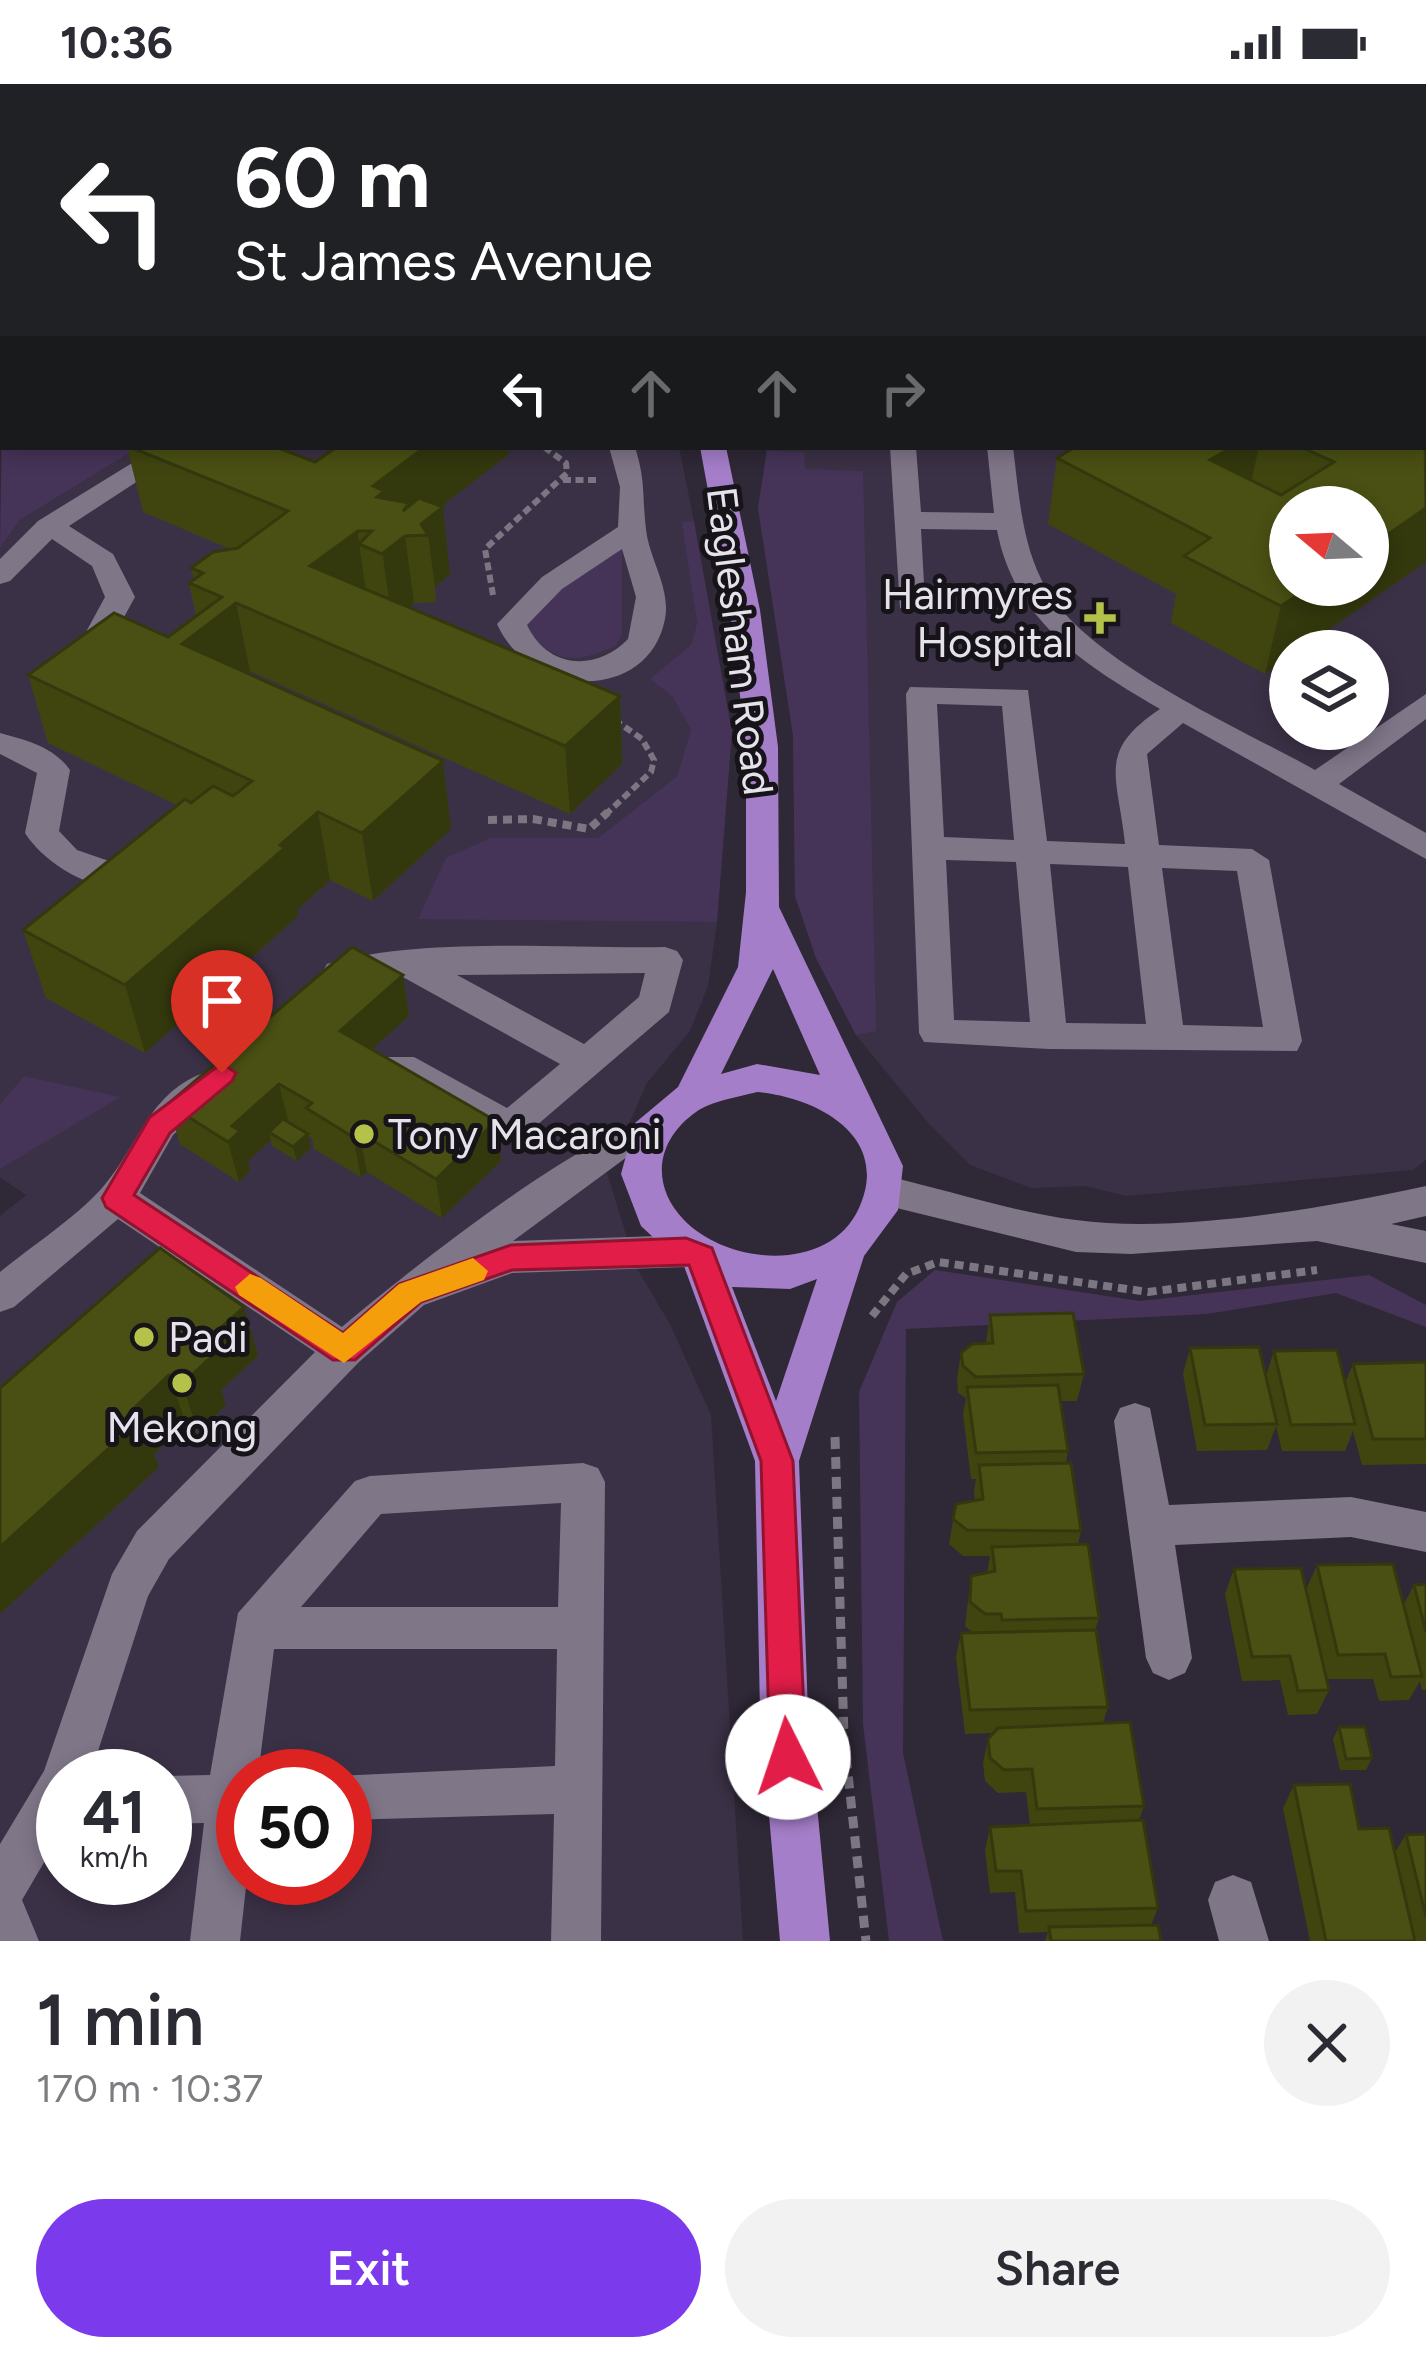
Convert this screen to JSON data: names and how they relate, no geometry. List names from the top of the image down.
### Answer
{
  "streets": {
    "main road": ["Eaglesham Road"]
  },
  "places": {
    "health": ["Hairmyres Hospital"],
    "other": ["Tony Macaroni", "Padi", "Mekong"]
  },
  "north": "left",
  "page": {
    "status": "10:36",
    "turn": ["60 m", "St James Avenue"],
    "speed": "41 km/h",
    "limit": "50",
    "heading": ["1 min", "170 m · 10:37"],
    "buttons": ["Exit", "Share"]
  }
}
